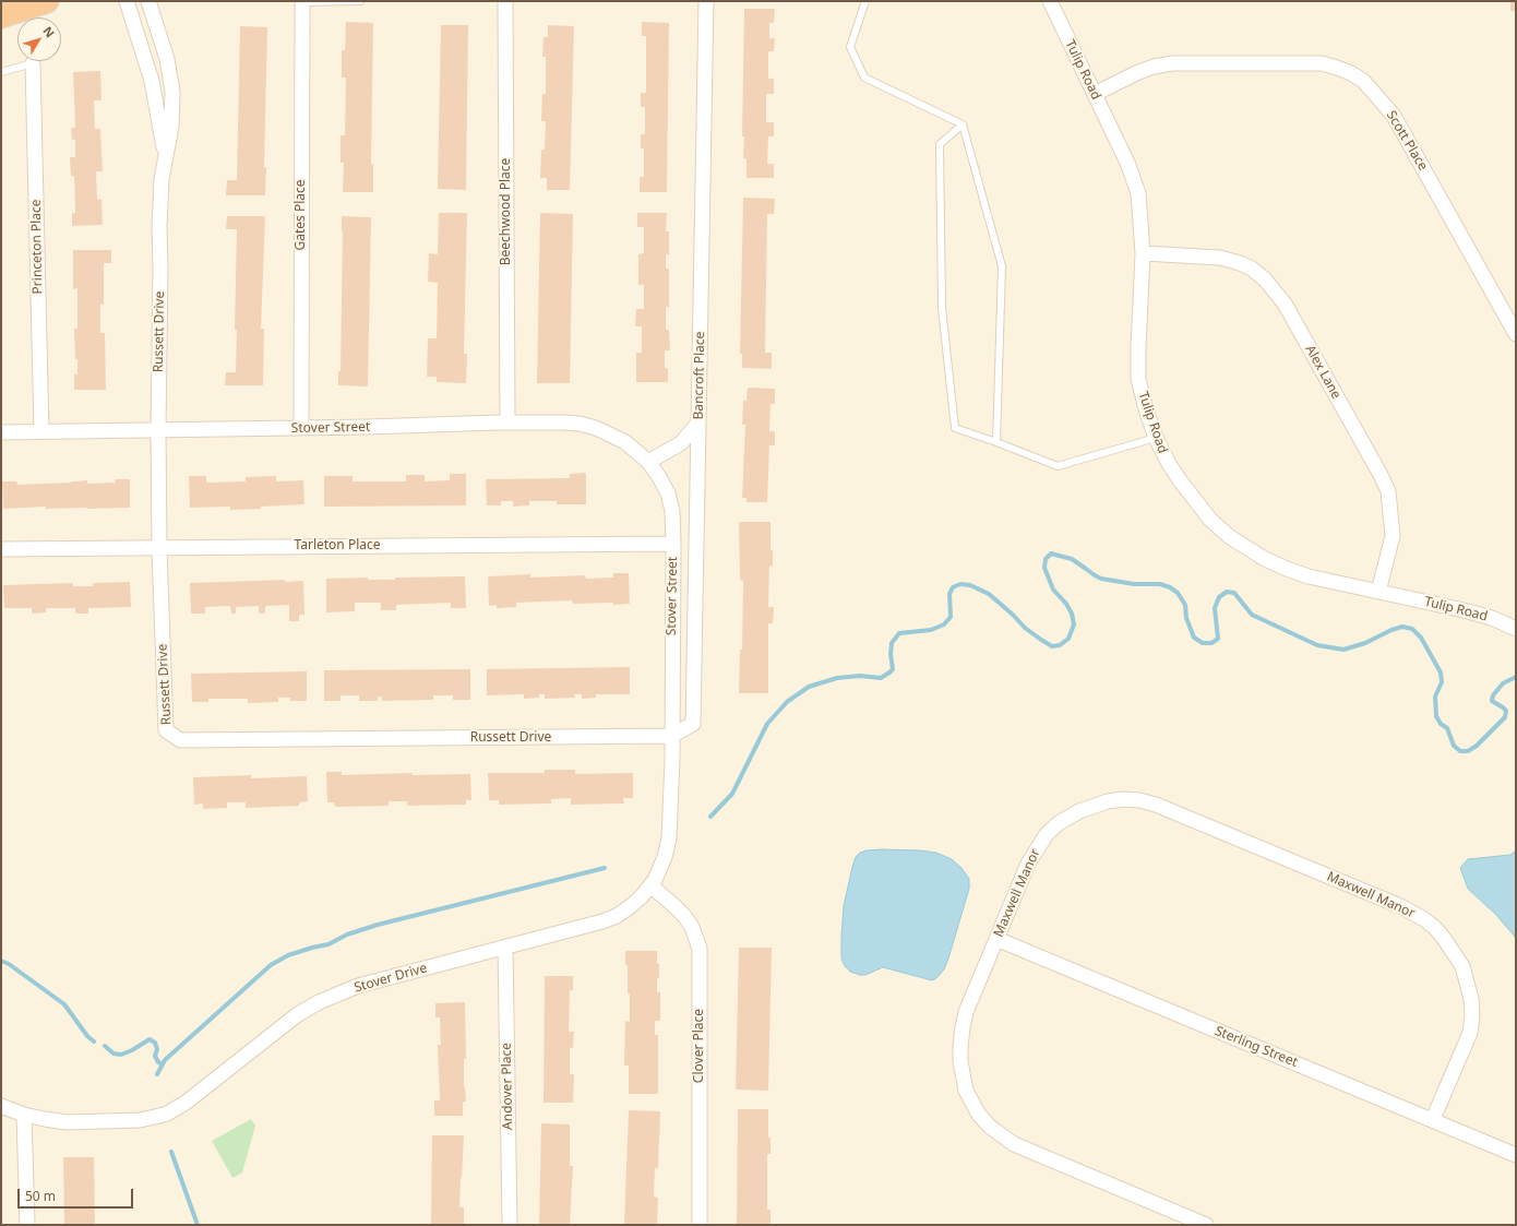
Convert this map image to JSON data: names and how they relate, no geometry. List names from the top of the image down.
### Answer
{
  "streets": {
    "street": [
      "Tulip Road",
      "Scott Place",
      "Beechwood Place",
      "Gates Place",
      "Princeton Place",
      "Russett Drive",
      "Alex Lane",
      "Bancroft Place",
      "Stover Street",
      "Tarleton Place",
      "Maxwell Manor",
      "Stover Drive",
      "Clover Place",
      "Sterling Street",
      "Andover Place"
    ]
  },
  "crossings": [
    ["Tulip Road", "Scott Place"],
    ["Tulip Road", "Alex Lane"],
    ["Beechwood Place", "Stover Street"],
    ["Gates Place", "Stover Street"],
    ["Princeton Place", "Stover Street"],
    ["Russett Drive", "Bancroft Place"],
    ["Russett Drive", "Stover Street"],
    ["Russett Drive", "Tarleton Place"],
    ["Russett Drive", "Stover Drive"],
    ["Bancroft Place", "Stover Street"],
    ["Bancroft Place", "Stover Drive"],
    ["Stover Street", "Tarleton Place"],
    ["Stover Street", "Stover Drive"],
    ["Maxwell Manor", "Sterling Street"],
    ["Stover Drive", "Clover Place"],
    ["Stover Drive", "Andover Place"]
  ],
  "scale_bar": "50 m",
  "north": "top right"
}
